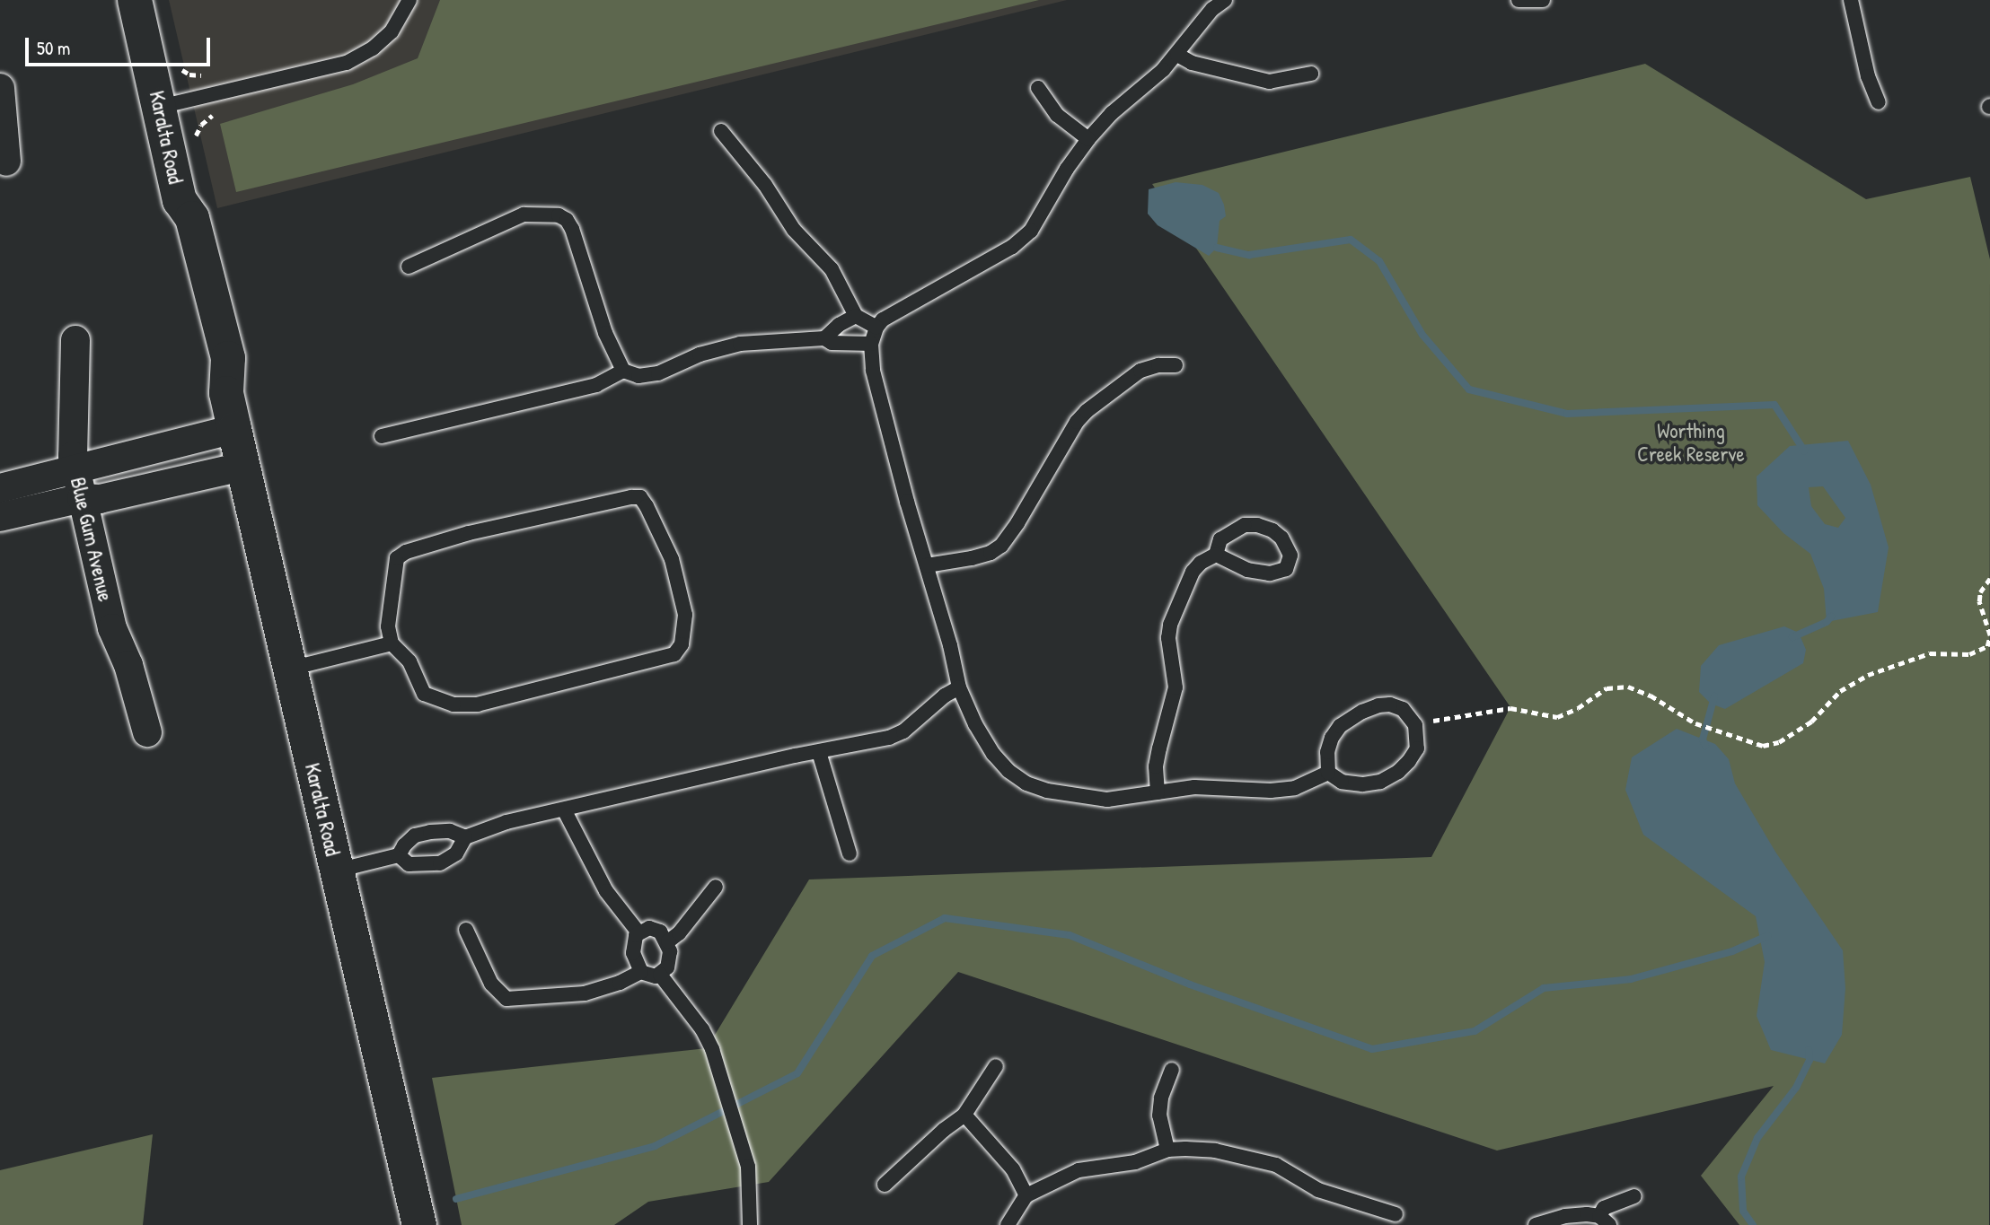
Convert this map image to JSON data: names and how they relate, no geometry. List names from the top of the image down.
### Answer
{
  "streets": {
    "street": ["Karalta Road", "Blue Gum Avenue"]
  },
  "parks": ["Worthing Creek Reserve"],
  "scale_bar": "50 m"
}
